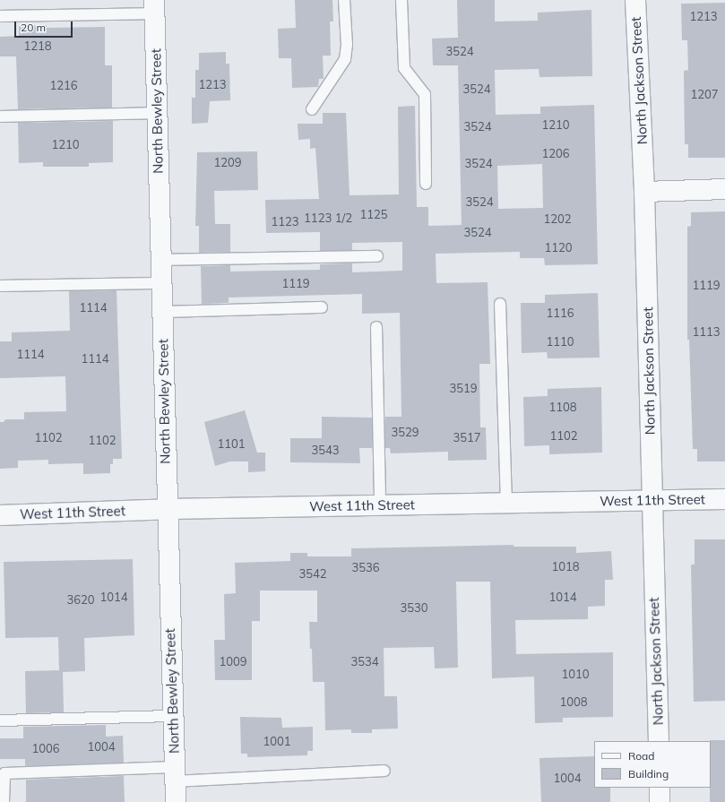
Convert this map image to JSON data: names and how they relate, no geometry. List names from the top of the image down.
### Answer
{
  "streets": {
    "street": ["North Jackson Street", "North Bewley Street", "West 11th Street"]
  },
  "crossings": [
    ["North Jackson Street", "West 11th Street"],
    ["North Bewley Street", "West 11th Street"]
  ],
  "house_numbers": [
    "1213",
    "1218",
    "3524",
    "1213",
    "1216",
    "3524",
    "1207",
    "1210",
    "3524",
    "1210",
    "1206",
    "1209",
    "3524",
    "3524",
    "1125",
    "1123 1/2",
    "1202",
    "1123",
    "3524",
    "1120",
    "1119",
    "1119",
    "1114",
    "1116",
    "1113",
    "1110",
    "1114",
    "1114",
    "3519",
    "1108",
    "3529",
    "1102",
    "1102",
    "3517",
    "1102",
    "1101",
    "3543",
    "1018",
    "3536",
    "3542",
    "1014",
    "1014",
    "3620",
    "3530",
    "1009",
    "3534",
    "1010",
    "1008",
    "1001",
    "1004",
    "1006",
    "1004"
  ],
  "legend": ["Road", "Building"],
  "scale_bar": "20 m"
}
